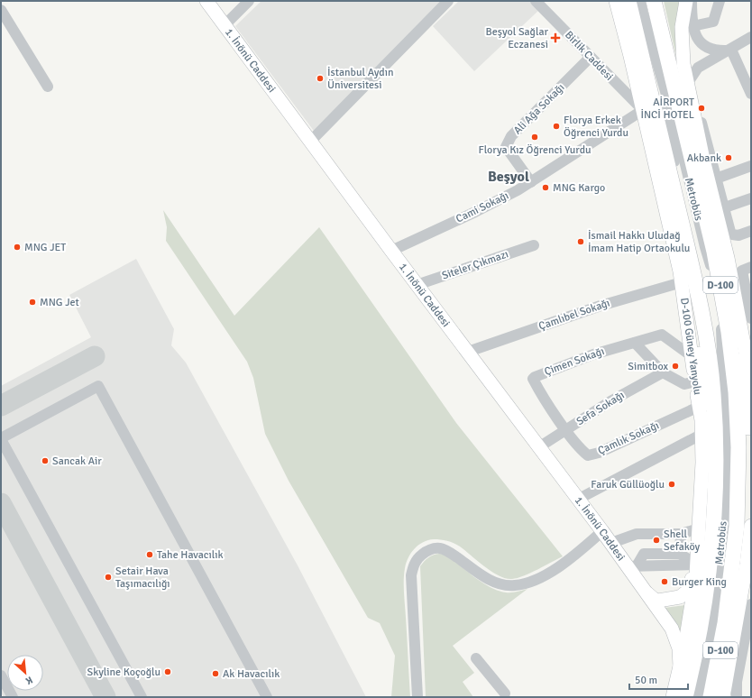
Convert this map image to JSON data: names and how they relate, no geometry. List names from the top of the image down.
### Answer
{
  "streets": {
    "highway": ["D-100"],
    "main road": ["1. İnönü Caddesi", "D-100 Güney Yanyolu"],
    "street": [
      "Birlik Caddesi",
      "Ali Ağa Sokağı",
      "Metrobüs",
      "Cami Sokağı",
      "Siteler Çıkmazı",
      "Çamlıbel Sokağı",
      "Çimen Sokağı",
      "Sefa Sokağı",
      "Çamlık Sokağı"
    ]
  },
  "crossings": [
    ["Birlik Caddesi", "Ali Ağa Sokağı"],
    ["Birlik Caddesi", "Cami Sokağı"],
    ["Birlik Caddesi", "D-100 Güney Yanyolu"],
    ["1. İnönü Caddesi", "Cami Sokağı"],
    ["1. İnönü Caddesi", "Siteler Çıkmazı"],
    ["1. İnönü Caddesi", "Çamlıbel Sokağı"],
    ["1. İnönü Caddesi", "Sefa Sokağı"],
    ["Ali Ağa Sokağı", "Cami Sokağı"],
    ["Metrobüs", "D-100"],
    ["Metrobüs", "D-100 Güney Yanyolu"],
    ["Cami Sokağı", "D-100 Güney Yanyolu"],
    ["D-100", "D-100 Güney Yanyolu"],
    ["Çamlıbel Sokağı", "D-100 Güney Yanyolu"],
    ["D-100 Güney Yanyolu", "Çamlık Sokağı"],
    ["Çimen Sokağı", "Sefa Sokağı"],
    ["Çimen Sokağı", "Çamlık Sokağı"],
    ["Sefa Sokağı", "Çamlık Sokağı"]
  ],
  "districts": ["Beşyol"],
  "places": {
    "health": ["Beşyol Sağlar Eczanesi"],
    "other": [
      "İstanbul Aydın Üniversitesi",
      "AİRPORT İNCİ HOTEL",
      "Florya Erkek Öğrenci Yurdu",
      "Florya Kız Öğrenci Yurdu",
      "Akbank",
      "MNG Kargo",
      "İsmail Hakkı Uludağ İmam Hatip Ortaokulu",
      "MNG JET",
      "MNG Jet",
      "Simitbox",
      "Sancak Air",
      "Faruk Güllüoğlu",
      "Shell Sefaköy",
      "Tahe Havacılık",
      "Setair Hava Taşımacılığı",
      "Burger King",
      "Skyline Koçoğlu",
      "Ak Havacılık"
    ]
  },
  "scale_bar": "50 m",
  "north": "bottom right"
}
